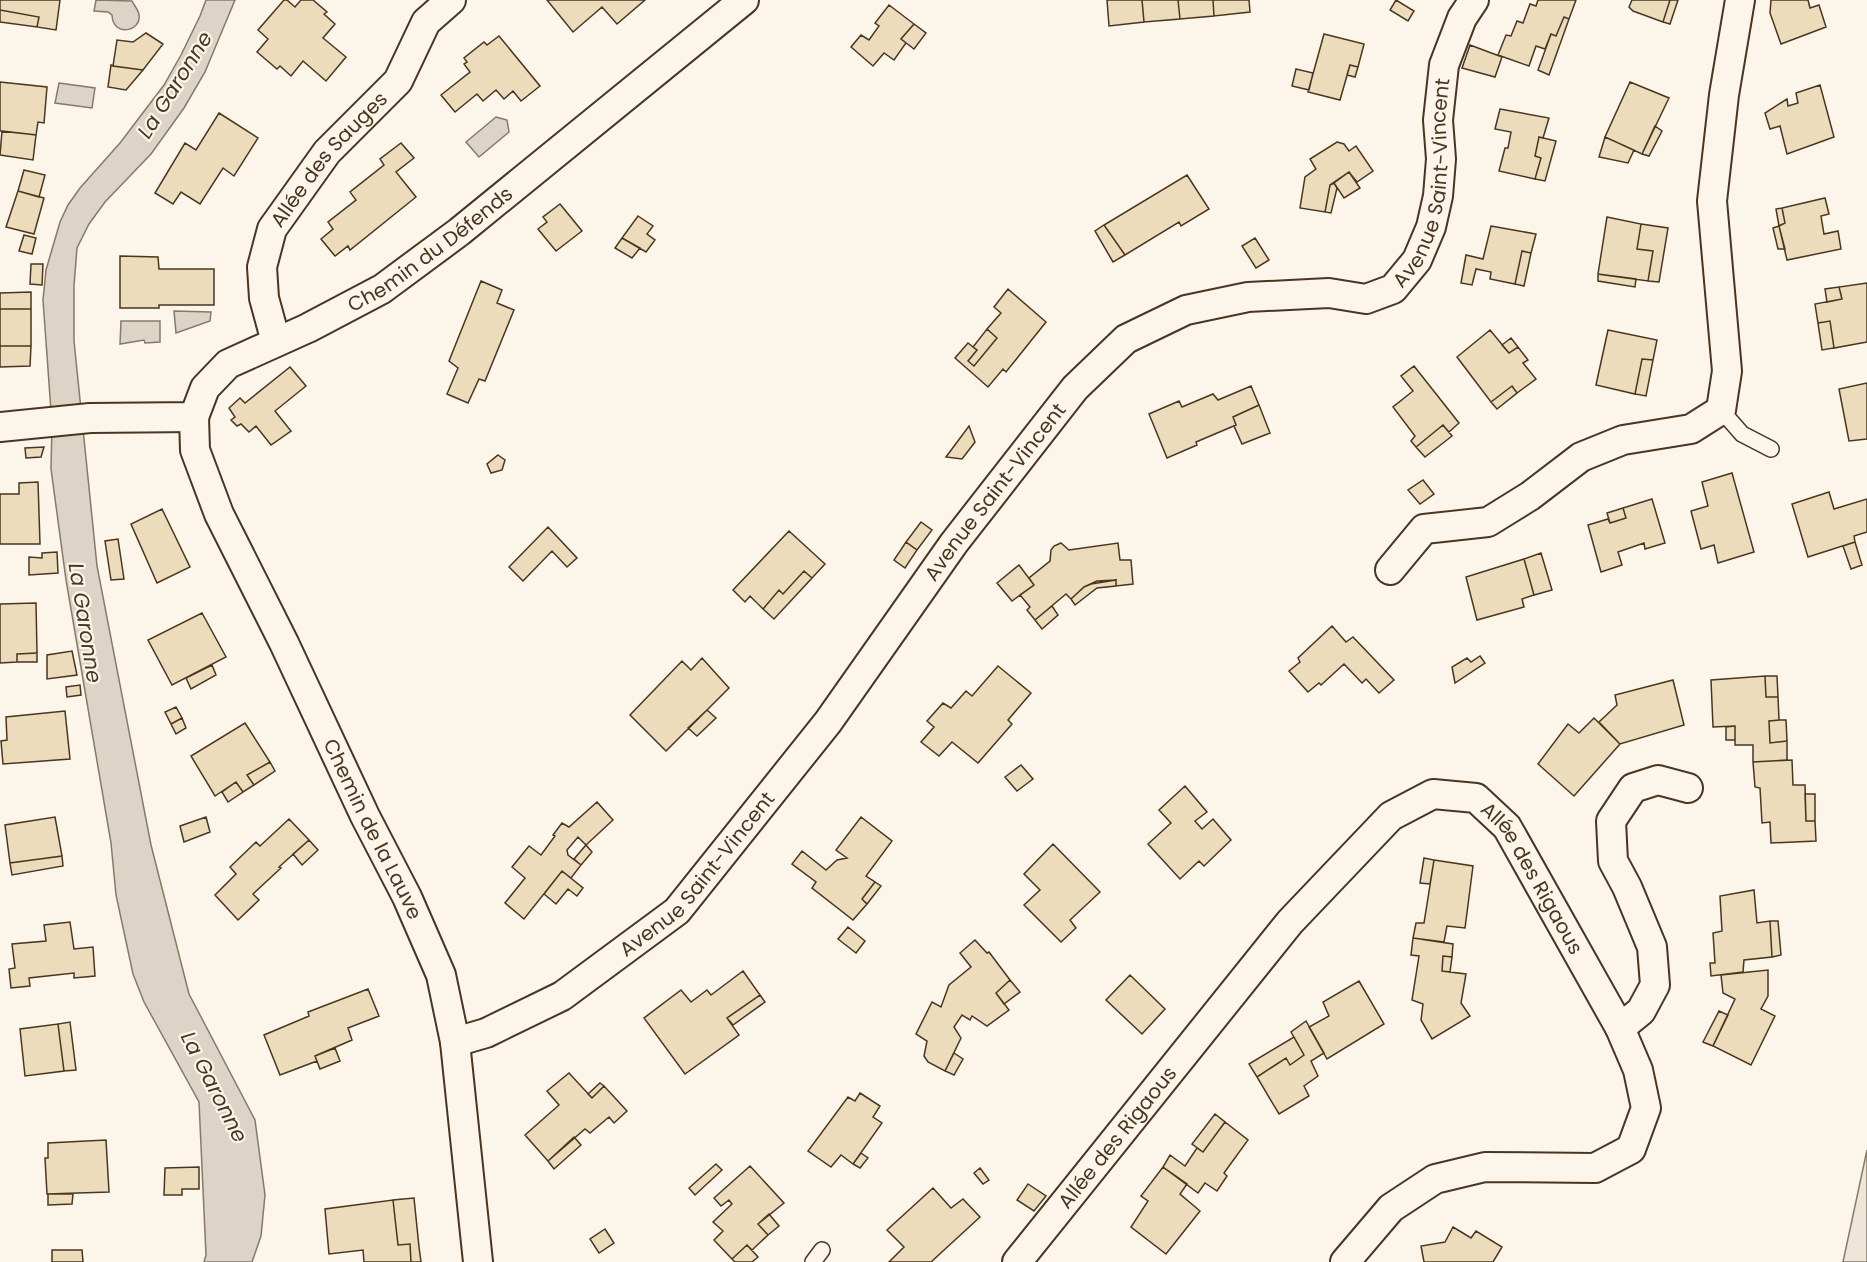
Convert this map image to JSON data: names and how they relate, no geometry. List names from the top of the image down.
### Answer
{
  "streets": {
    "street": [
      "Allée des Sauges",
      "Avenue Saint-Vincent",
      "Chemin du Défends",
      "Chemin de la Lauve",
      "Allée des Rigaous"
    ]
  },
  "crossings": [
    ["Allée des Sauges", "Chemin du Défends"],
    ["Avenue Saint-Vincent", "Chemin de la Lauve"],
    ["Chemin du Défends", "Chemin de la Lauve"]
  ],
  "water": ["La Garonne"]
}
